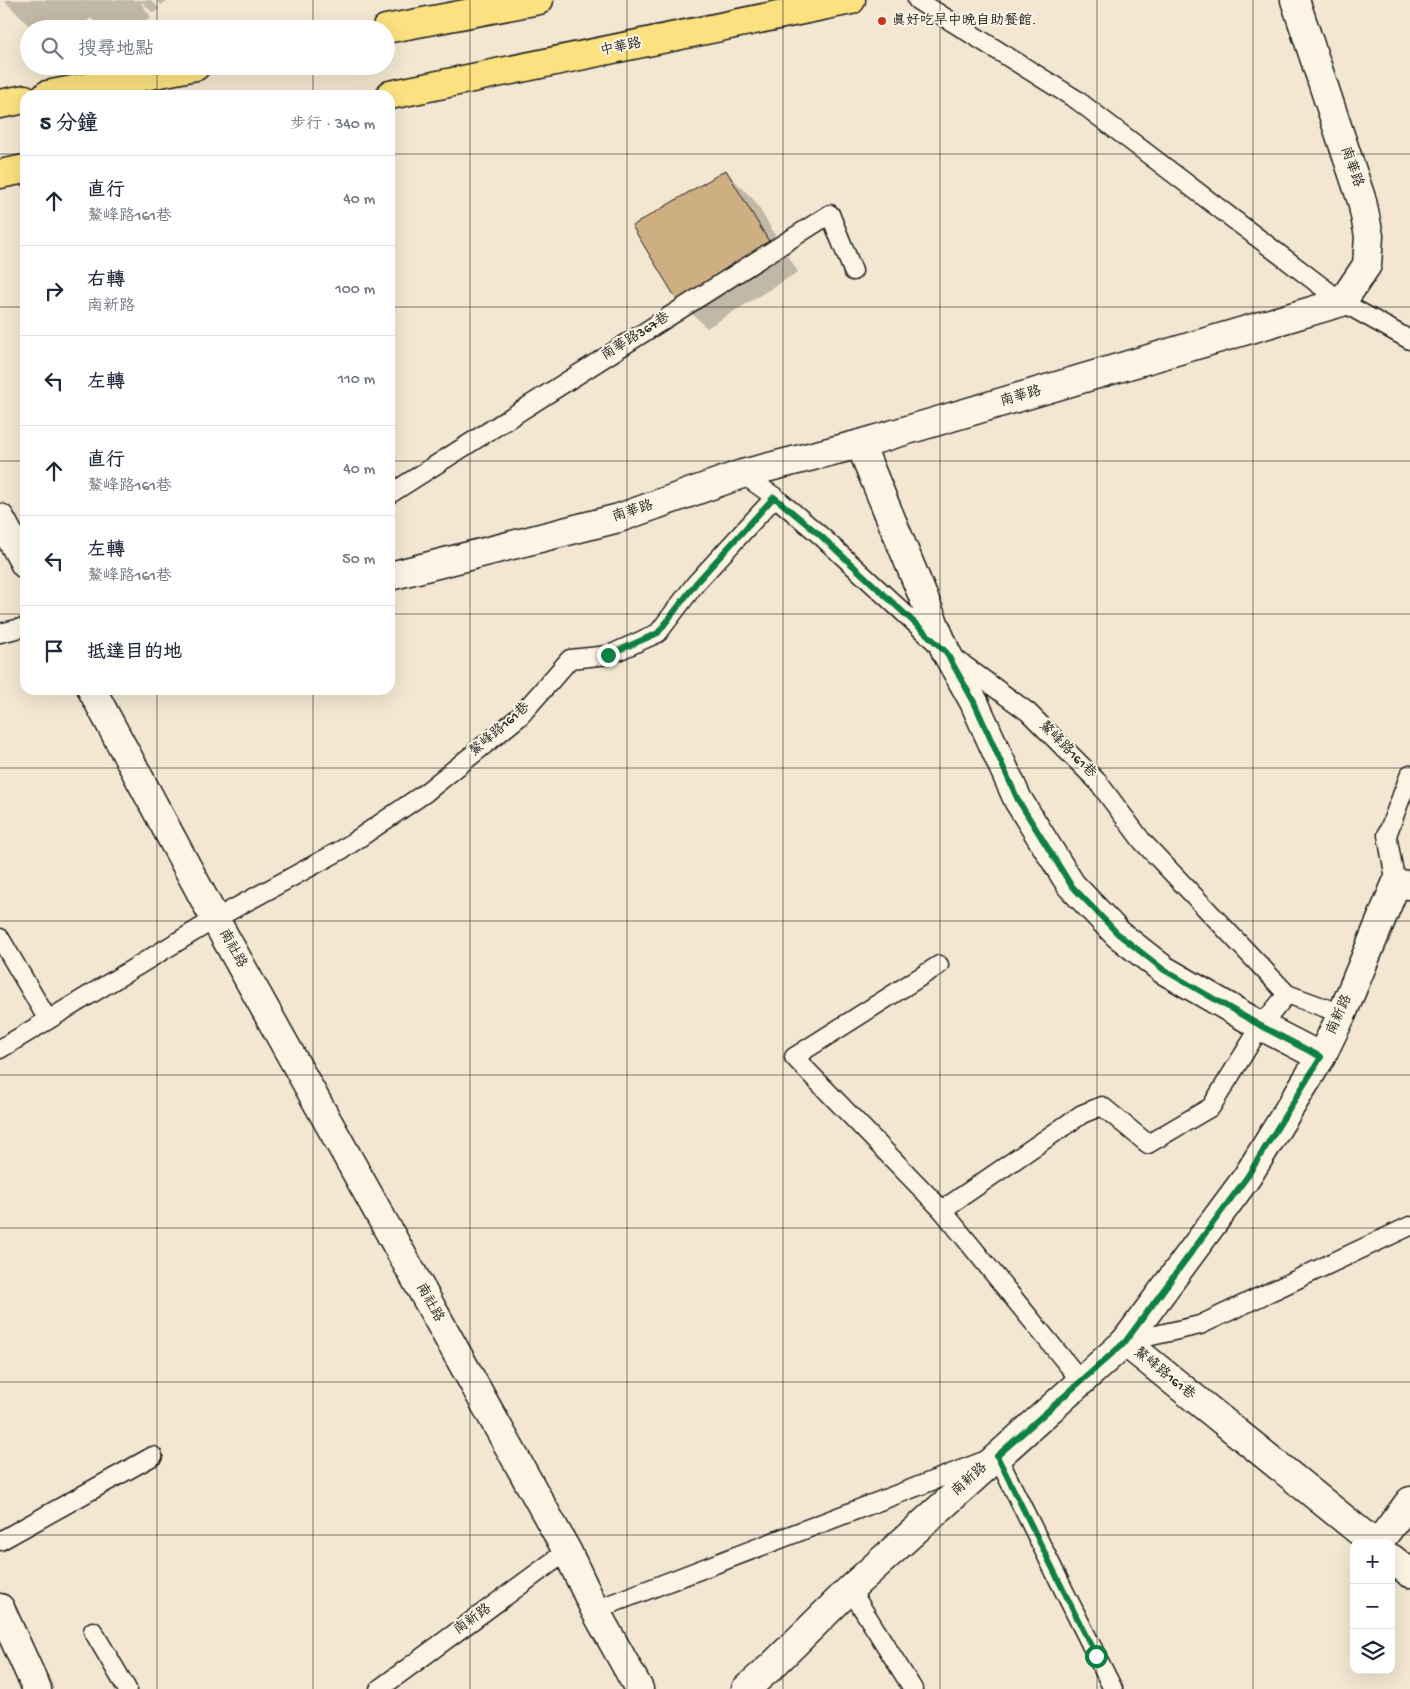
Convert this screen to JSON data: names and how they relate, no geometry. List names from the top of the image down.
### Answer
{
  "streets": {
    "main road": ["中華路"],
    "street": [
      "南華路",
      "鰲峰路161巷",
      "南社路",
      "南新路"
    ],
    "lane": ["南華路367巷"]
  },
  "crossings": [
    ["南華路", "鰲峰路161巷"],
    ["鰲峰路161巷", "南社路"],
    ["鰲峰路161巷", "南新路"],
    ["南社路", "南新路"]
  ],
  "places": ["真好吃早中晚自助餐館."],
  "page": {
    "search": "搜尋地點",
    "heading": ["5 分鐘", "步行 · 340 m"],
    "list": [
      ["直行", "鰲峰路161巷", "40 m"],
      ["右轉", "南新路", "100 m"],
      ["左轉", "110 m"],
      ["直行", "鰲峰路161巷", "40 m"],
      ["左轉", "鰲峰路161巷", "50 m"],
      "抵達目的地"
    ],
    "map_buttons": ["+", "−"]
  }
}
